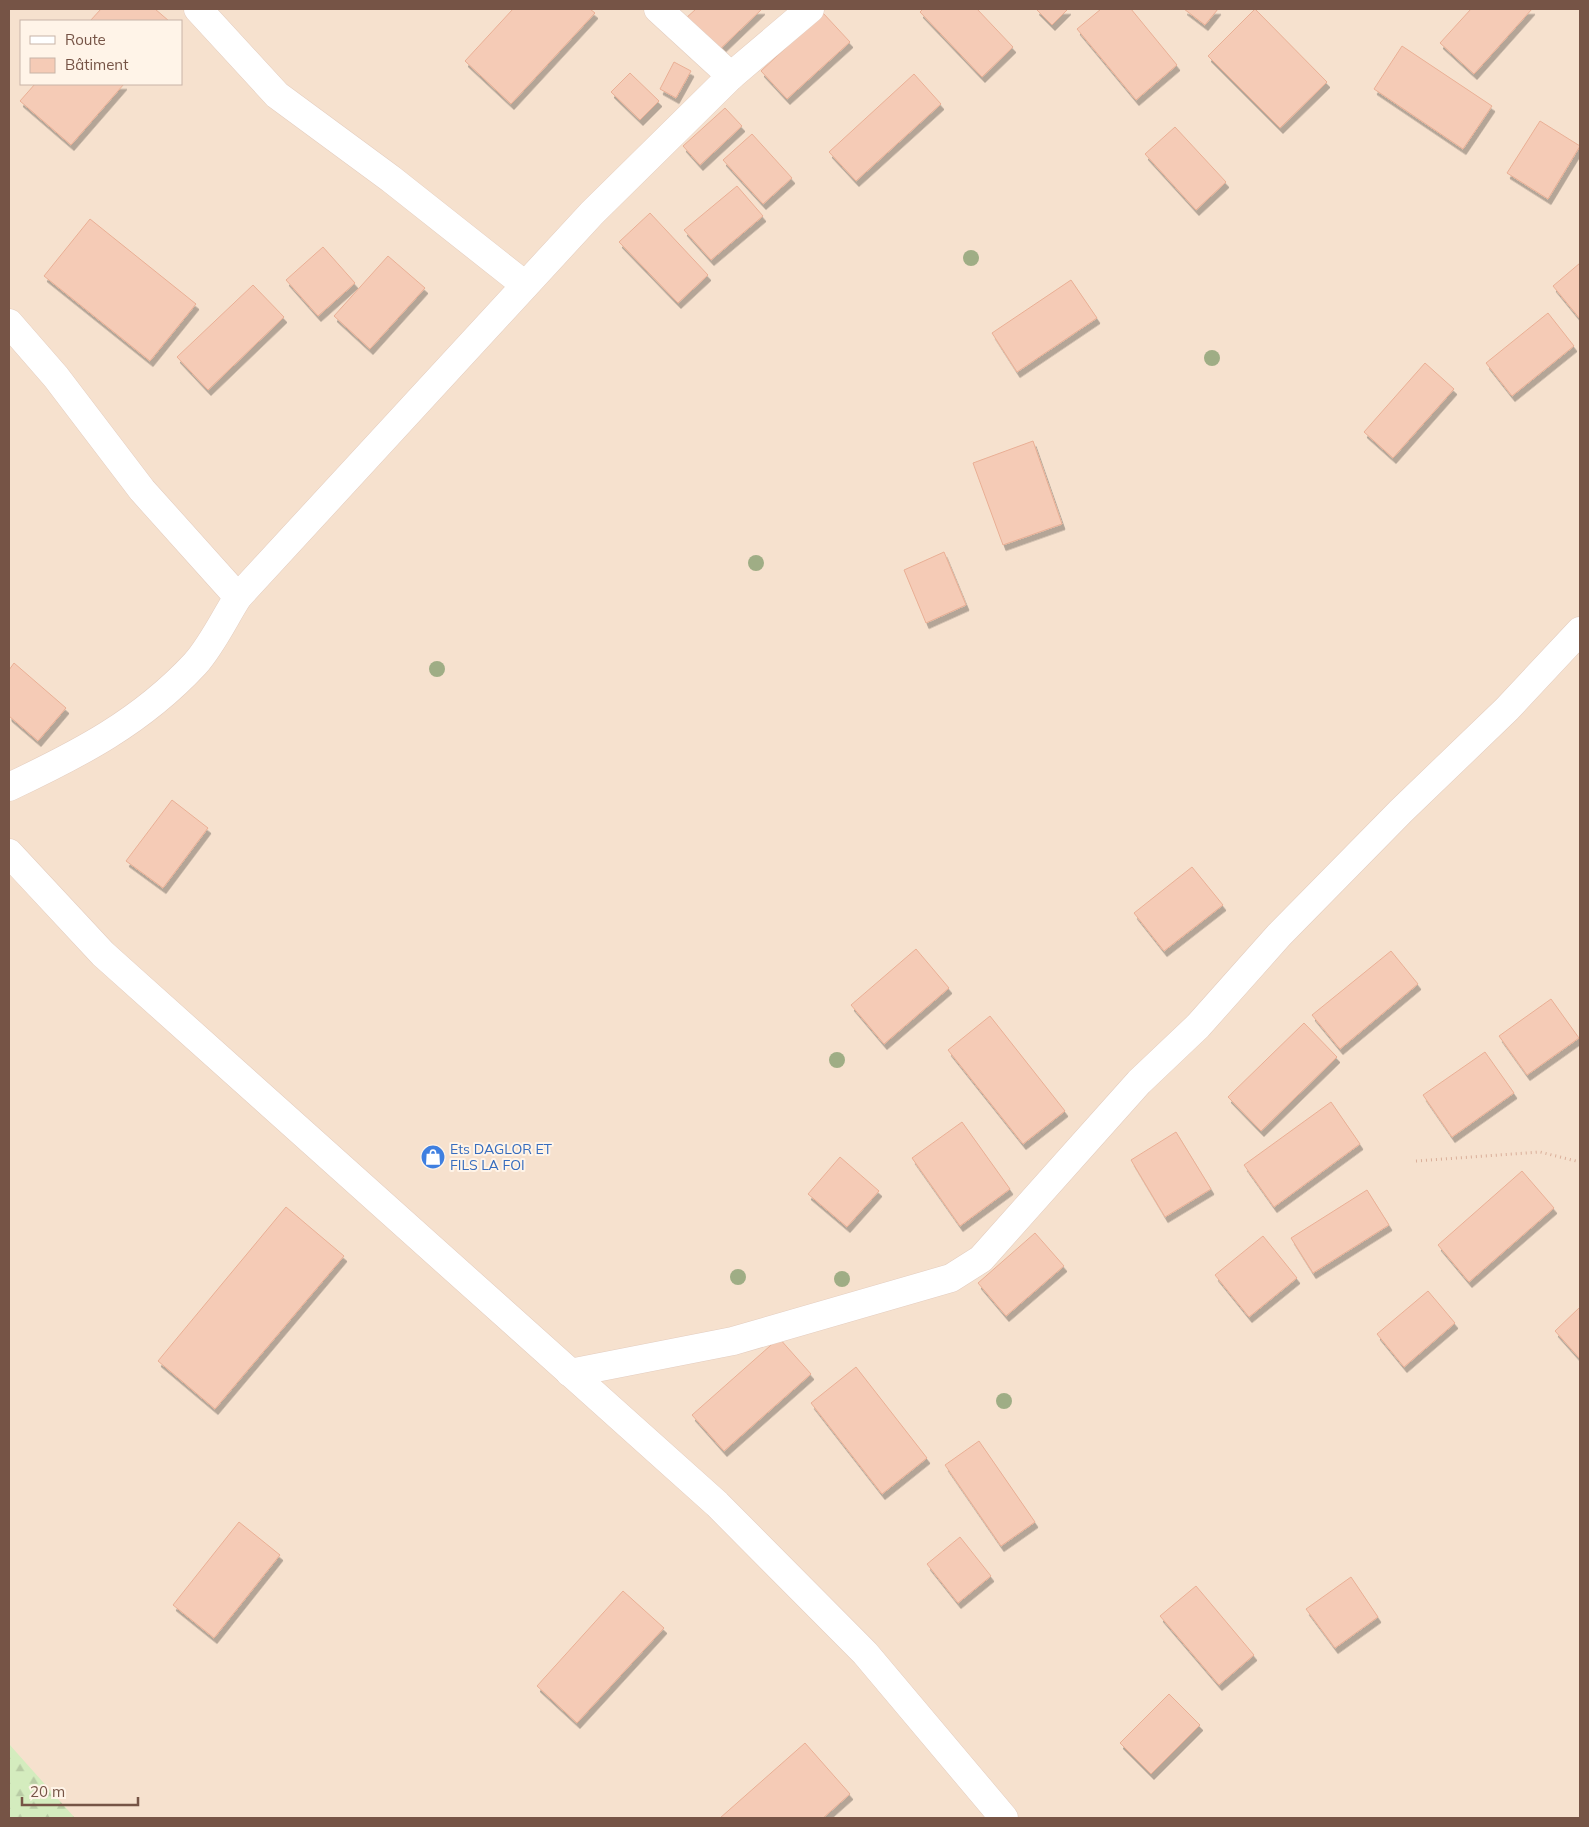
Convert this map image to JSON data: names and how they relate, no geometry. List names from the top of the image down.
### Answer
{
  "places": {
    "shop": ["Ets DAGLOR ET FILS LA FOI"]
  },
  "legend": ["Route", "Bâtiment"],
  "scale_bar": "20 m"
}
